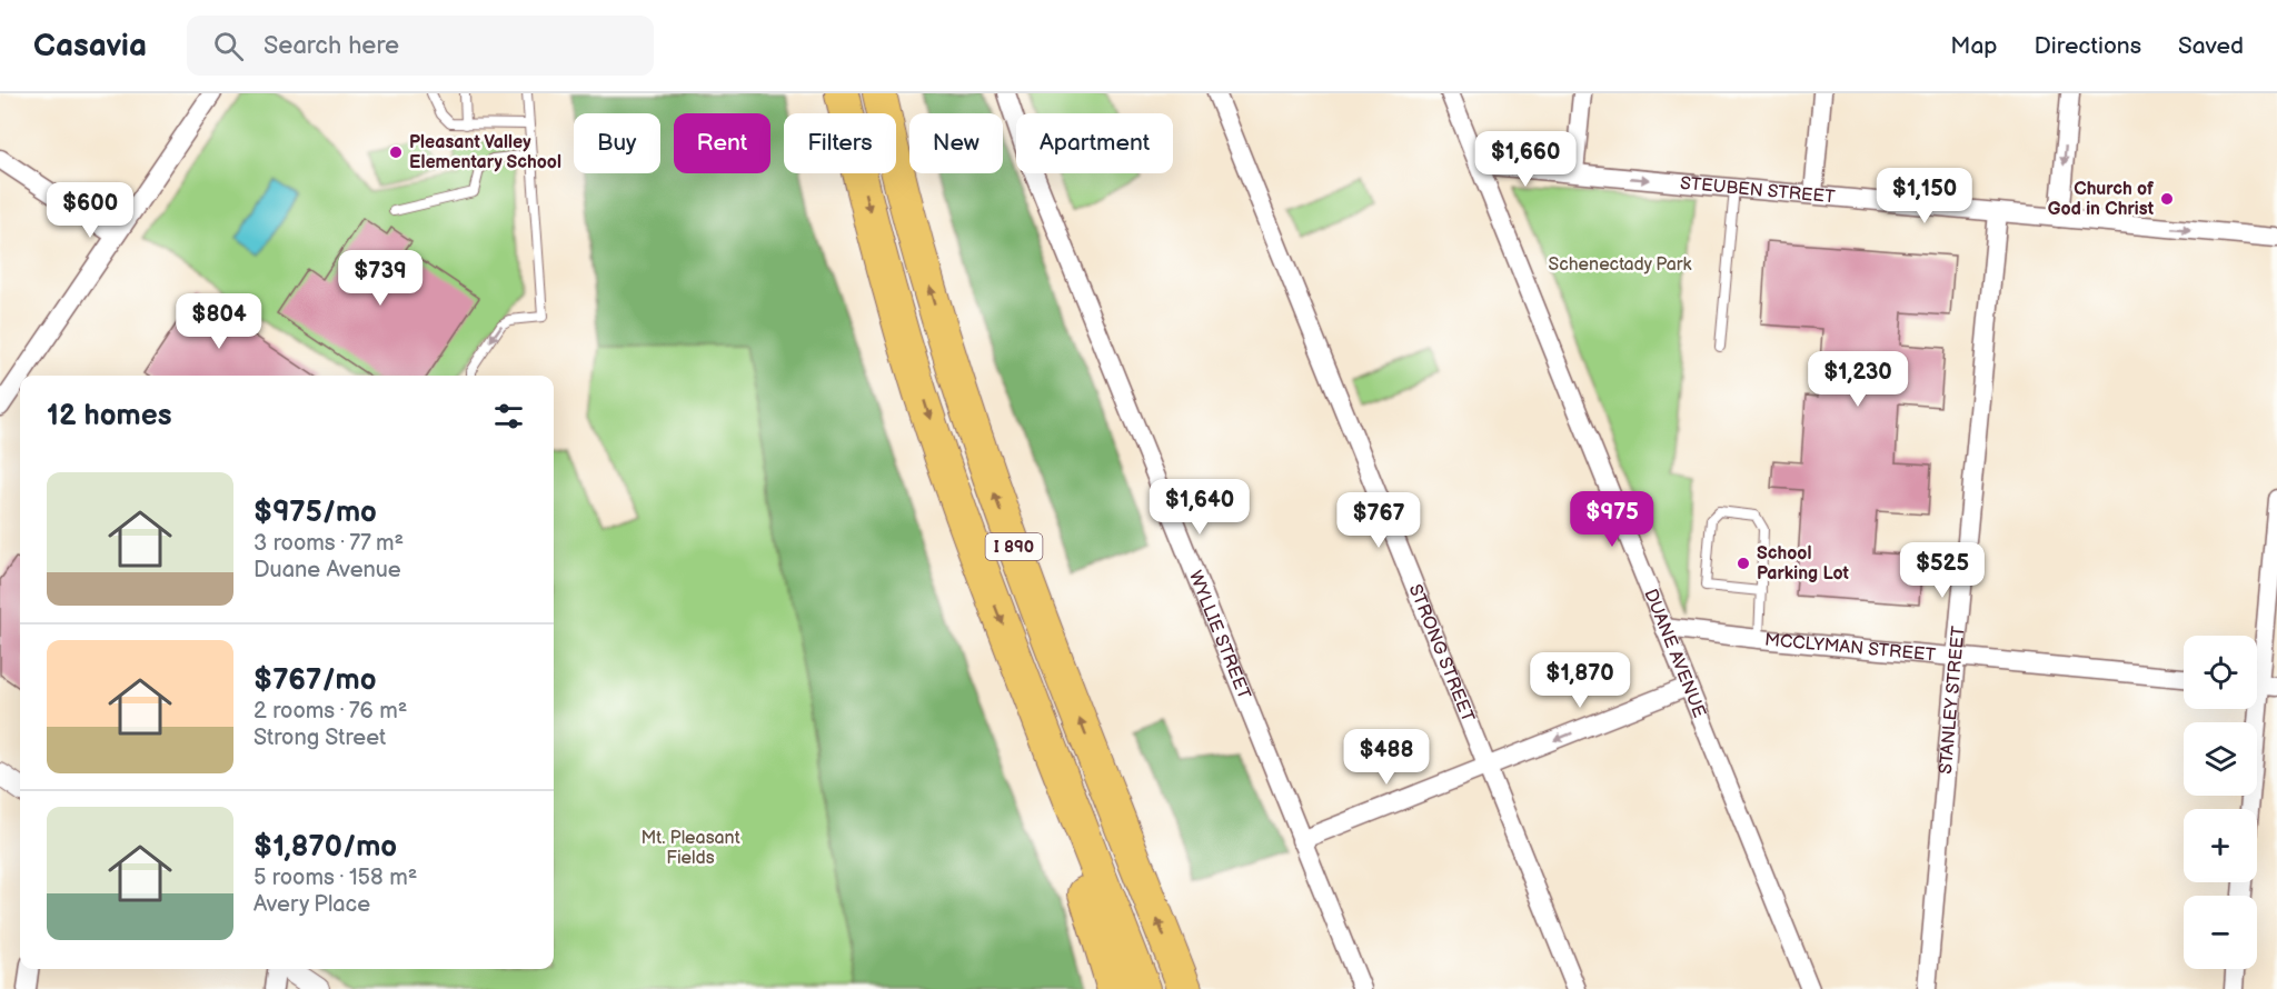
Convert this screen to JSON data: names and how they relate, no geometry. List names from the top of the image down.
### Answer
{
  "streets": {
    "highway": ["I 890"],
    "street": [
      "STEUBEN STREET",
      "WYLLIE STREET",
      "MCCLYMAN STREET",
      "STRONG STREET",
      "DUANE AVENUE",
      "STANLEY STREET"
    ]
  },
  "crossings": [
    ["STEUBEN STREET", "DUANE AVENUE"],
    ["STEUBEN STREET", "STANLEY STREET"],
    ["MCCLYMAN STREET", "DUANE AVENUE"],
    ["MCCLYMAN STREET", "STANLEY STREET"]
  ],
  "one_way": ["STEUBEN STREET"],
  "parks": ["Schenectady Park", "Mt. Pleasant Fields"],
  "places": ["Pleasant Valley Elementary School", "Church of God in Christ", "School Parking Lot"],
  "page": {
    "header": "Casavia",
    "search": "Search here",
    "nav": ["Map", "Directions", "Saved"],
    "chip": [
      "Buy",
      "Rent",
      "Filters",
      "New",
      "Apartment"
    ],
    "price": [
      "$1,660",
      "$1,150",
      "$600",
      "$739",
      "$804",
      "$1,230",
      "$1,640",
      "$975",
      "$767",
      "$525",
      "$1,870",
      "$488"
    ],
    "heading": "12 homes",
    "list": [
      {
        "name": "$975/mo",
        "note": "3 rooms · 77 m² · Duane Avenue"
      },
      {
        "name": "$767/mo",
        "note": "2 rooms · 76 m² · Strong Street"
      },
      {
        "name": "$1,870/mo",
        "note": "5 rooms · 158 m² · Avery Place"
      }
    ],
    "map_buttons": ["+", "−"]
  }
}
